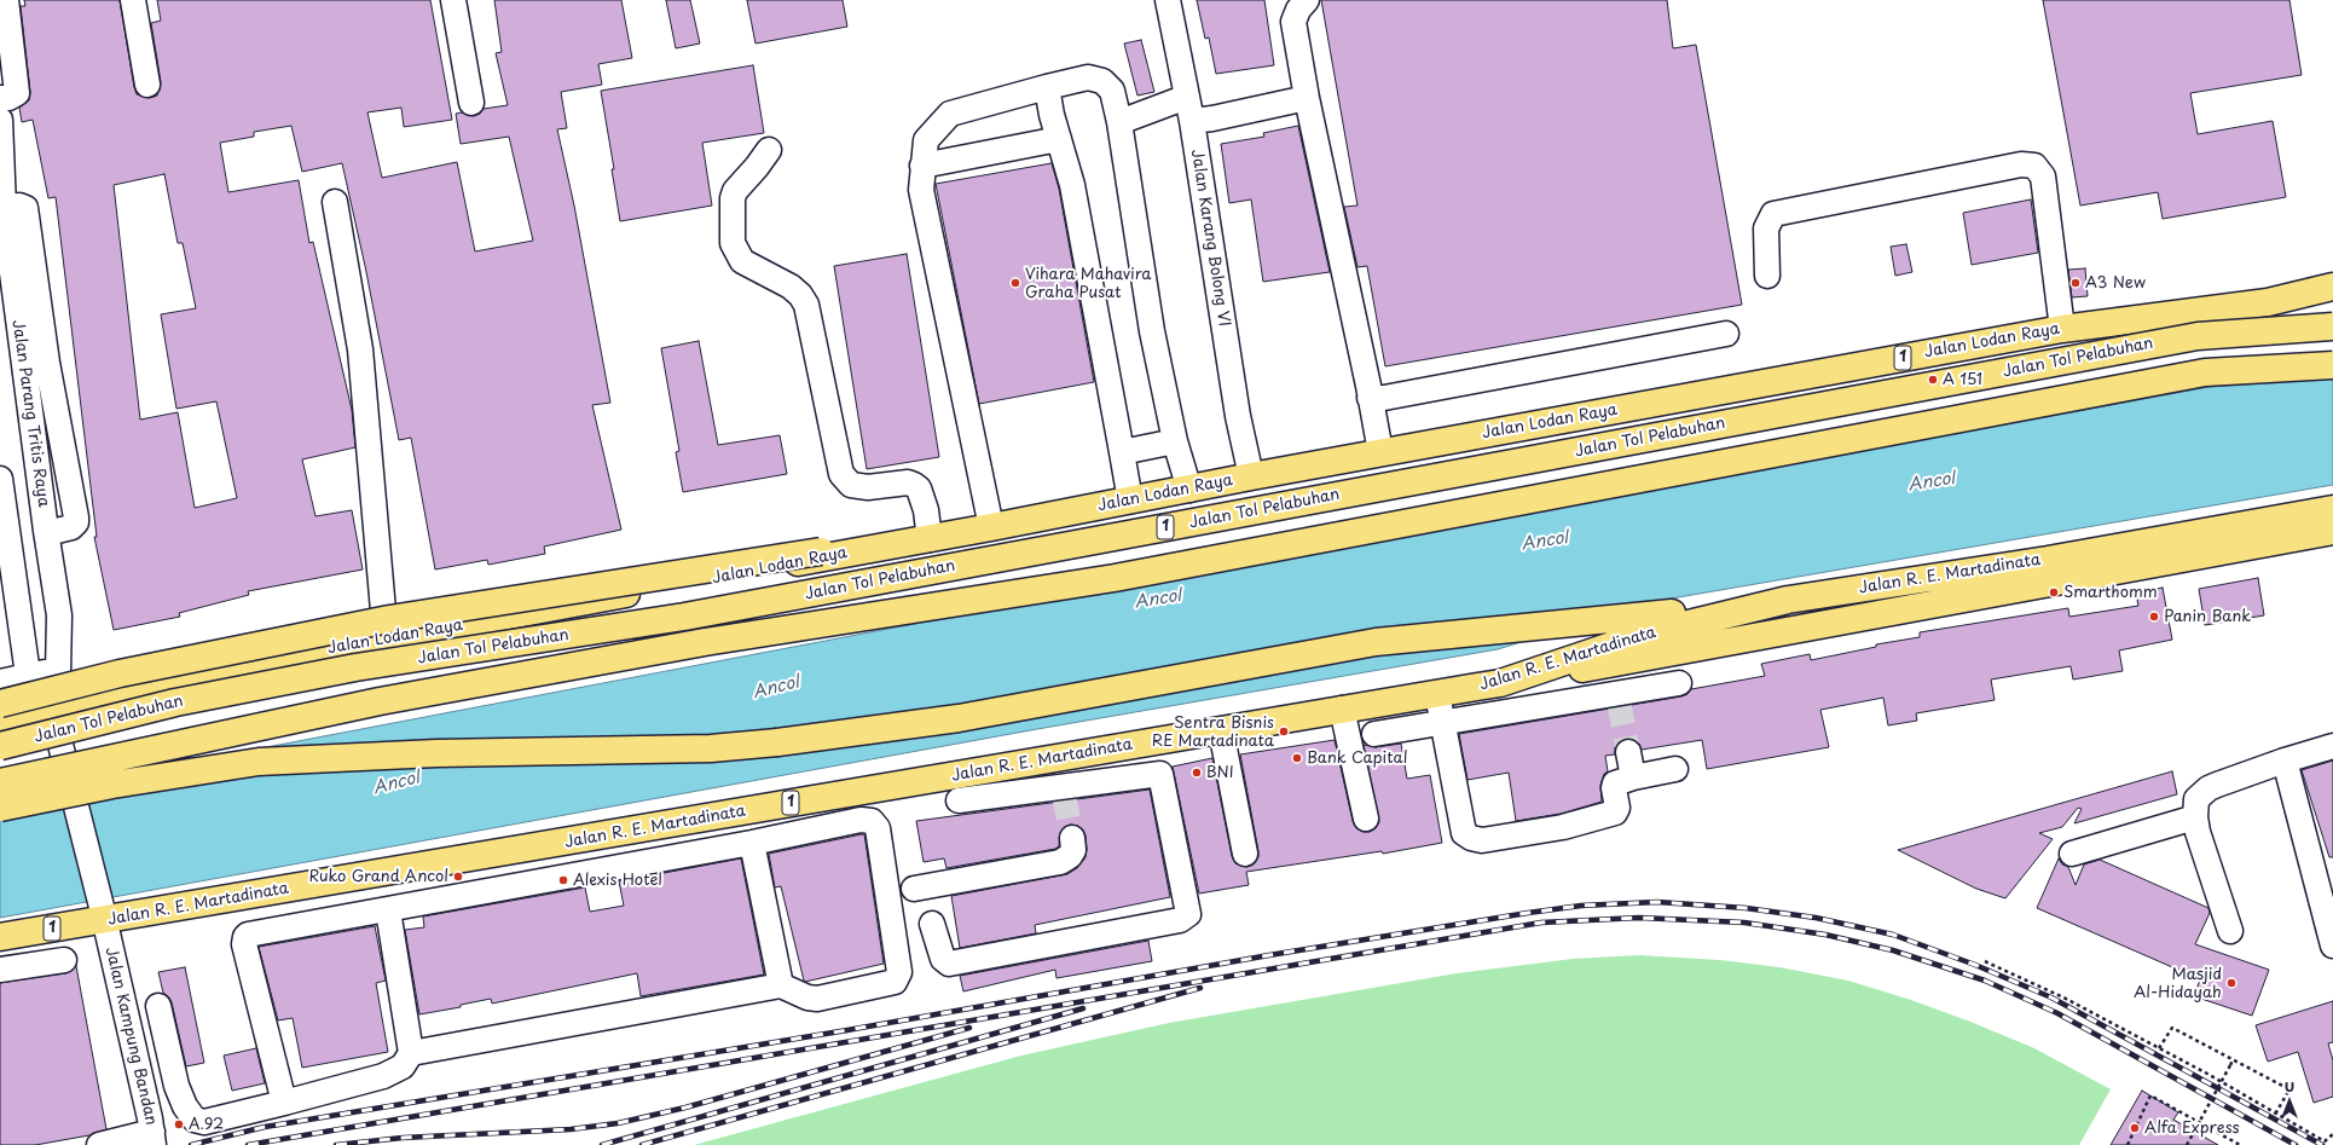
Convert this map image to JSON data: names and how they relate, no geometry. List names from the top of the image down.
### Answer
{
  "streets": {
    "highway": [
      "Jalan Lodan Raya",
      "1",
      "Jalan Tol Pelabuhan",
      "Jalan R. E. Martadinata"
    ],
    "street": ["Jalan Karang Bolong VI", "Jalan Parang Tritis Raya", "Jalan Kampung Bandan"]
  },
  "crossings": [
    ["Jalan Karang Bolong VI", "Jalan Lodan Raya"],
    ["Jalan Lodan Raya", "Jalan Parang Tritis Raya"],
    ["Jalan Lodan Raya", "Jalan Kampung Bandan"],
    ["Jalan Parang Tritis Raya", "Jalan Kampung Bandan"],
    ["Jalan R. E. Martadinata", "Jalan Kampung Bandan"]
  ],
  "water": ["Ancol"],
  "places": [
    "Vihara Mahavira Graha Pusat",
    "A3 New",
    "A 151",
    "Smarthomm",
    "Panin Bank",
    "Sentra Bisnis RE Martadinata",
    "Bank Capital",
    "BNI",
    "Ruko Grand Ancol",
    "Alexis Hotel",
    "Masjid Al-Hidayah",
    "A.92",
    "Alfa Express"
  ],
  "north": "top"
}
